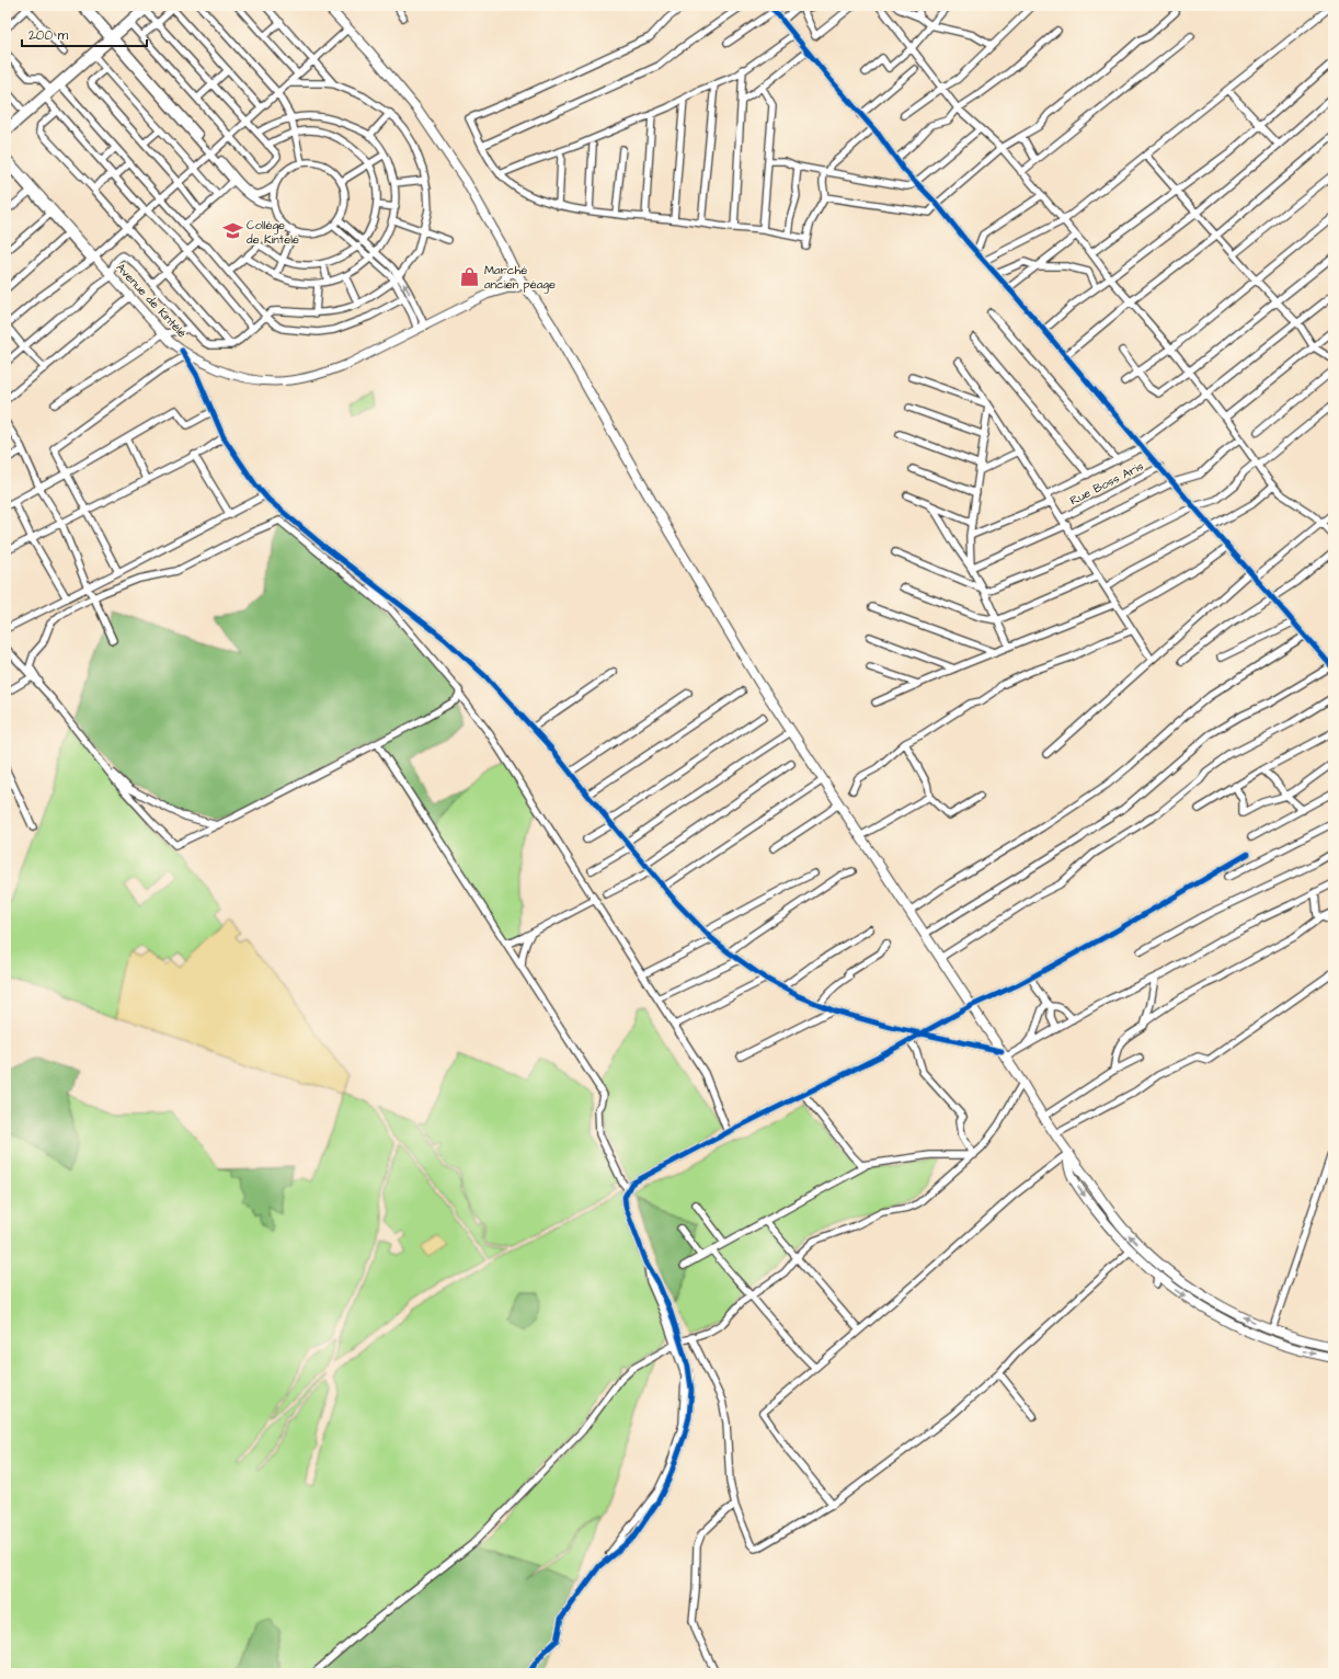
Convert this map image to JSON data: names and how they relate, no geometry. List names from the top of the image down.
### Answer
{
  "streets": {
    "main road": ["Avenue de Kintélé"],
    "street": ["Rue Boss Aris"]
  },
  "places": {
    "school or university": ["Collège de Kintelé"],
    "shop": ["Marché ancien péage"]
  },
  "scale_bar": "200 m"
}
